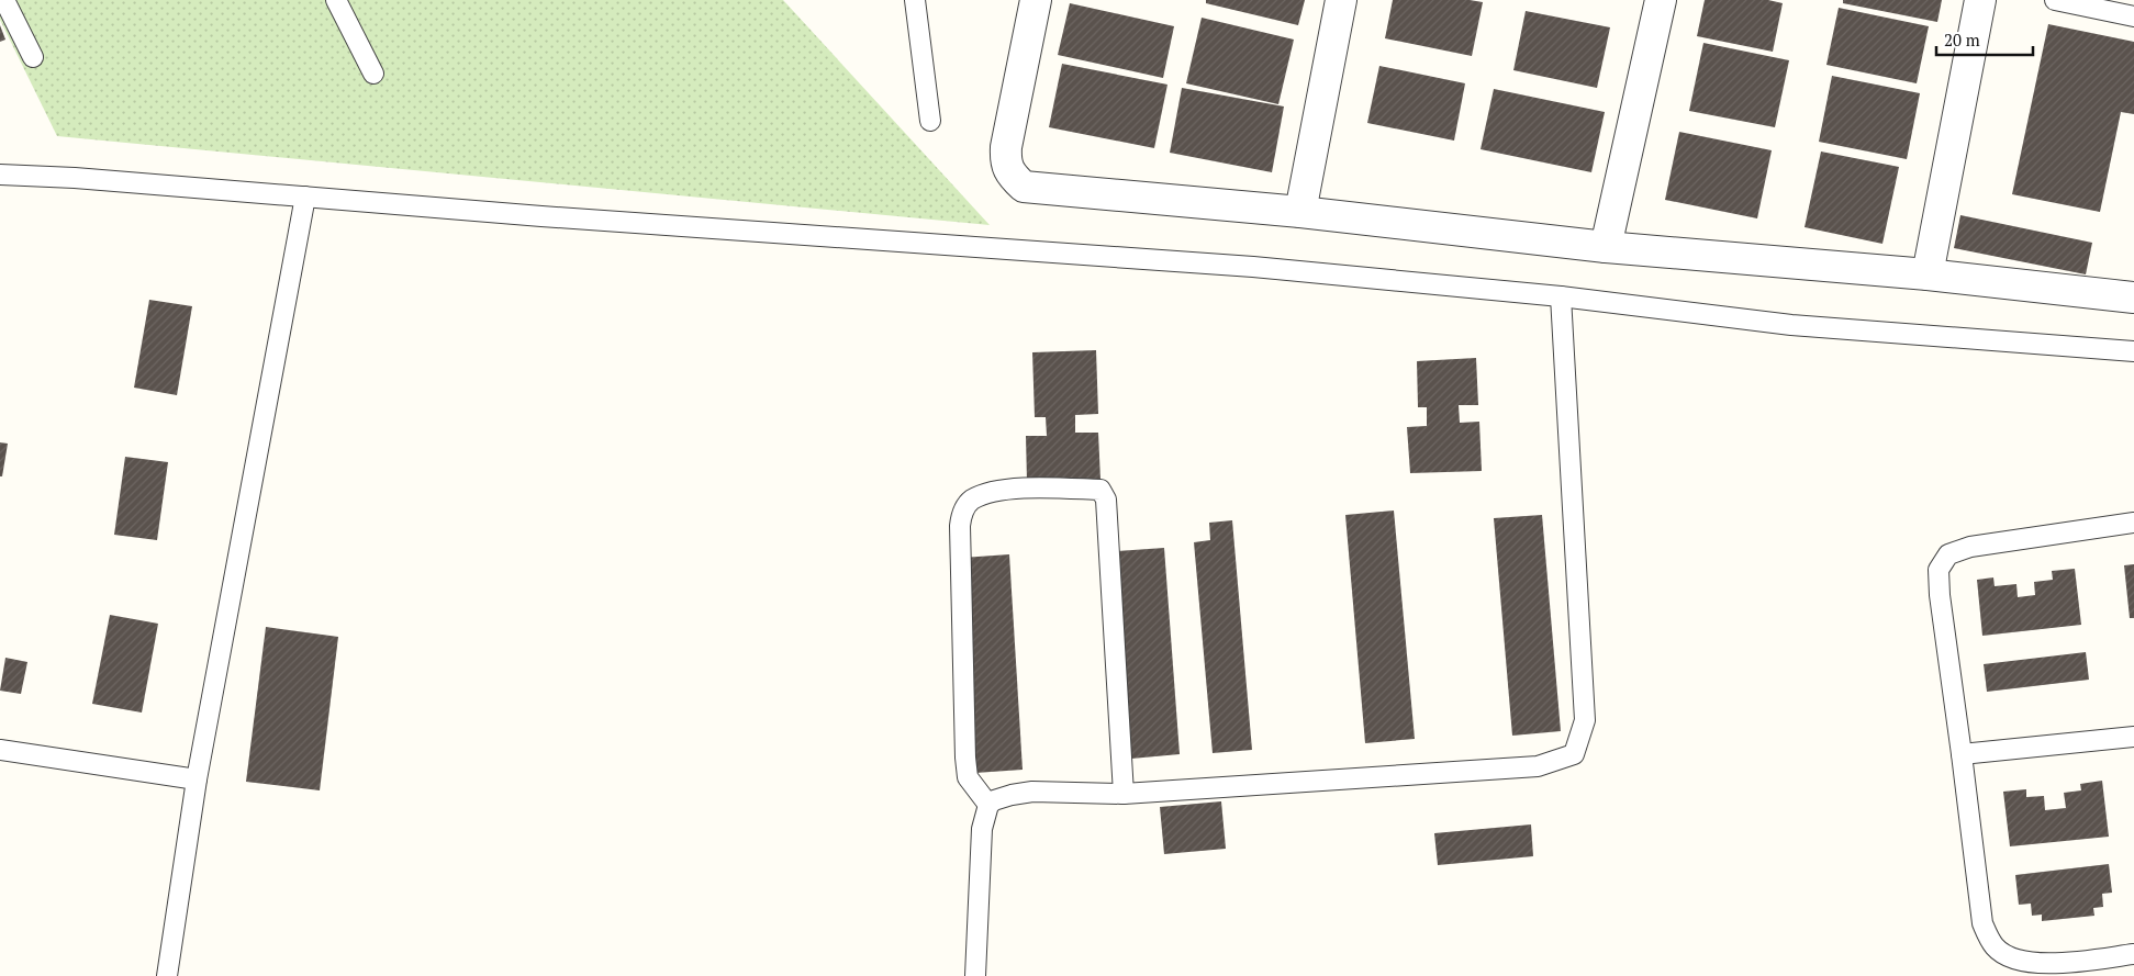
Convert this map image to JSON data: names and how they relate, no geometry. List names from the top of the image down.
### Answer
{
  "scale_bar": "20 m"
}
